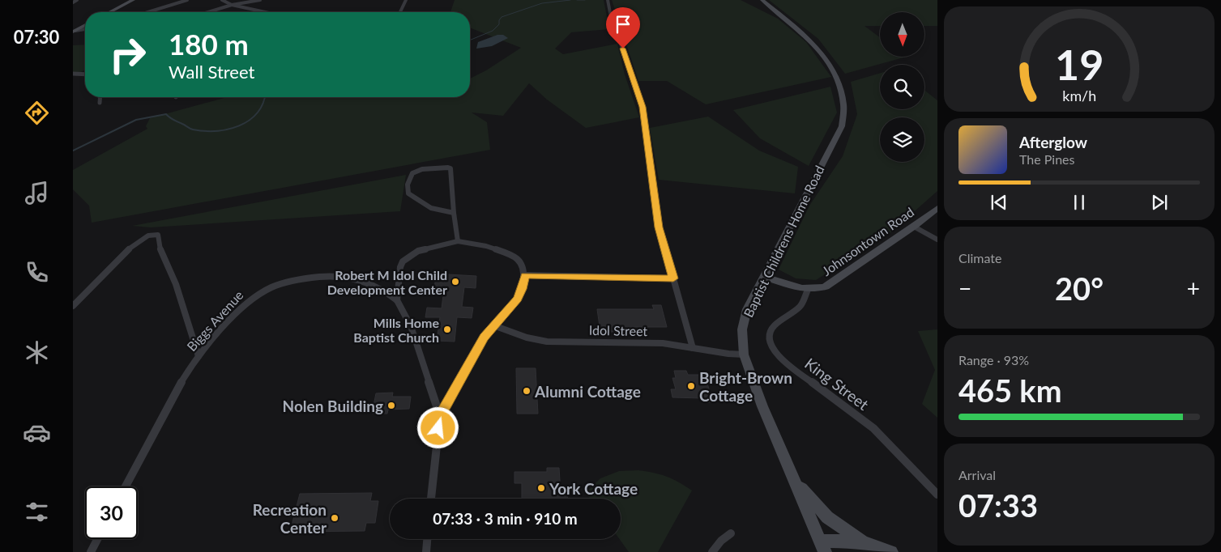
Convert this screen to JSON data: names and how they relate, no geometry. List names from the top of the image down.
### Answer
{
  "streets": {
    "street": [
      "Baptist Childrens Home Road",
      "Johnsontown Road",
      "Biggs Avenue",
      "Idol Street",
      "King Street"
    ]
  },
  "crossings": [
    ["Baptist Childrens Home Road", "Idol Street"],
    ["Johnsontown Road", "King Street"]
  ],
  "places": [
    "Robert M Idol Child Development Center",
    "Mills Home Baptist Church",
    "Bright-Brown Cottage",
    "Alumni Cottage",
    "Nolen Building",
    "York Cottage",
    "Recreation Center"
  ],
  "north": "bottom",
  "page": {
    "tabs": "07:30",
    "turn": ["180 m", "Wall Street"],
    "song": ["Afterglow", "The Pines"],
    "tile": [
      "Climate",
      ["Range · 93%", "465 km"],
      ["Arrival", "07:33"]
    ],
    "heat": ["−", "20°", "+"],
    "limit": "30",
    "trip": "07:33 · 3 min · 910 m",
    "gauge": ["19", "km/h"]
  }
}
